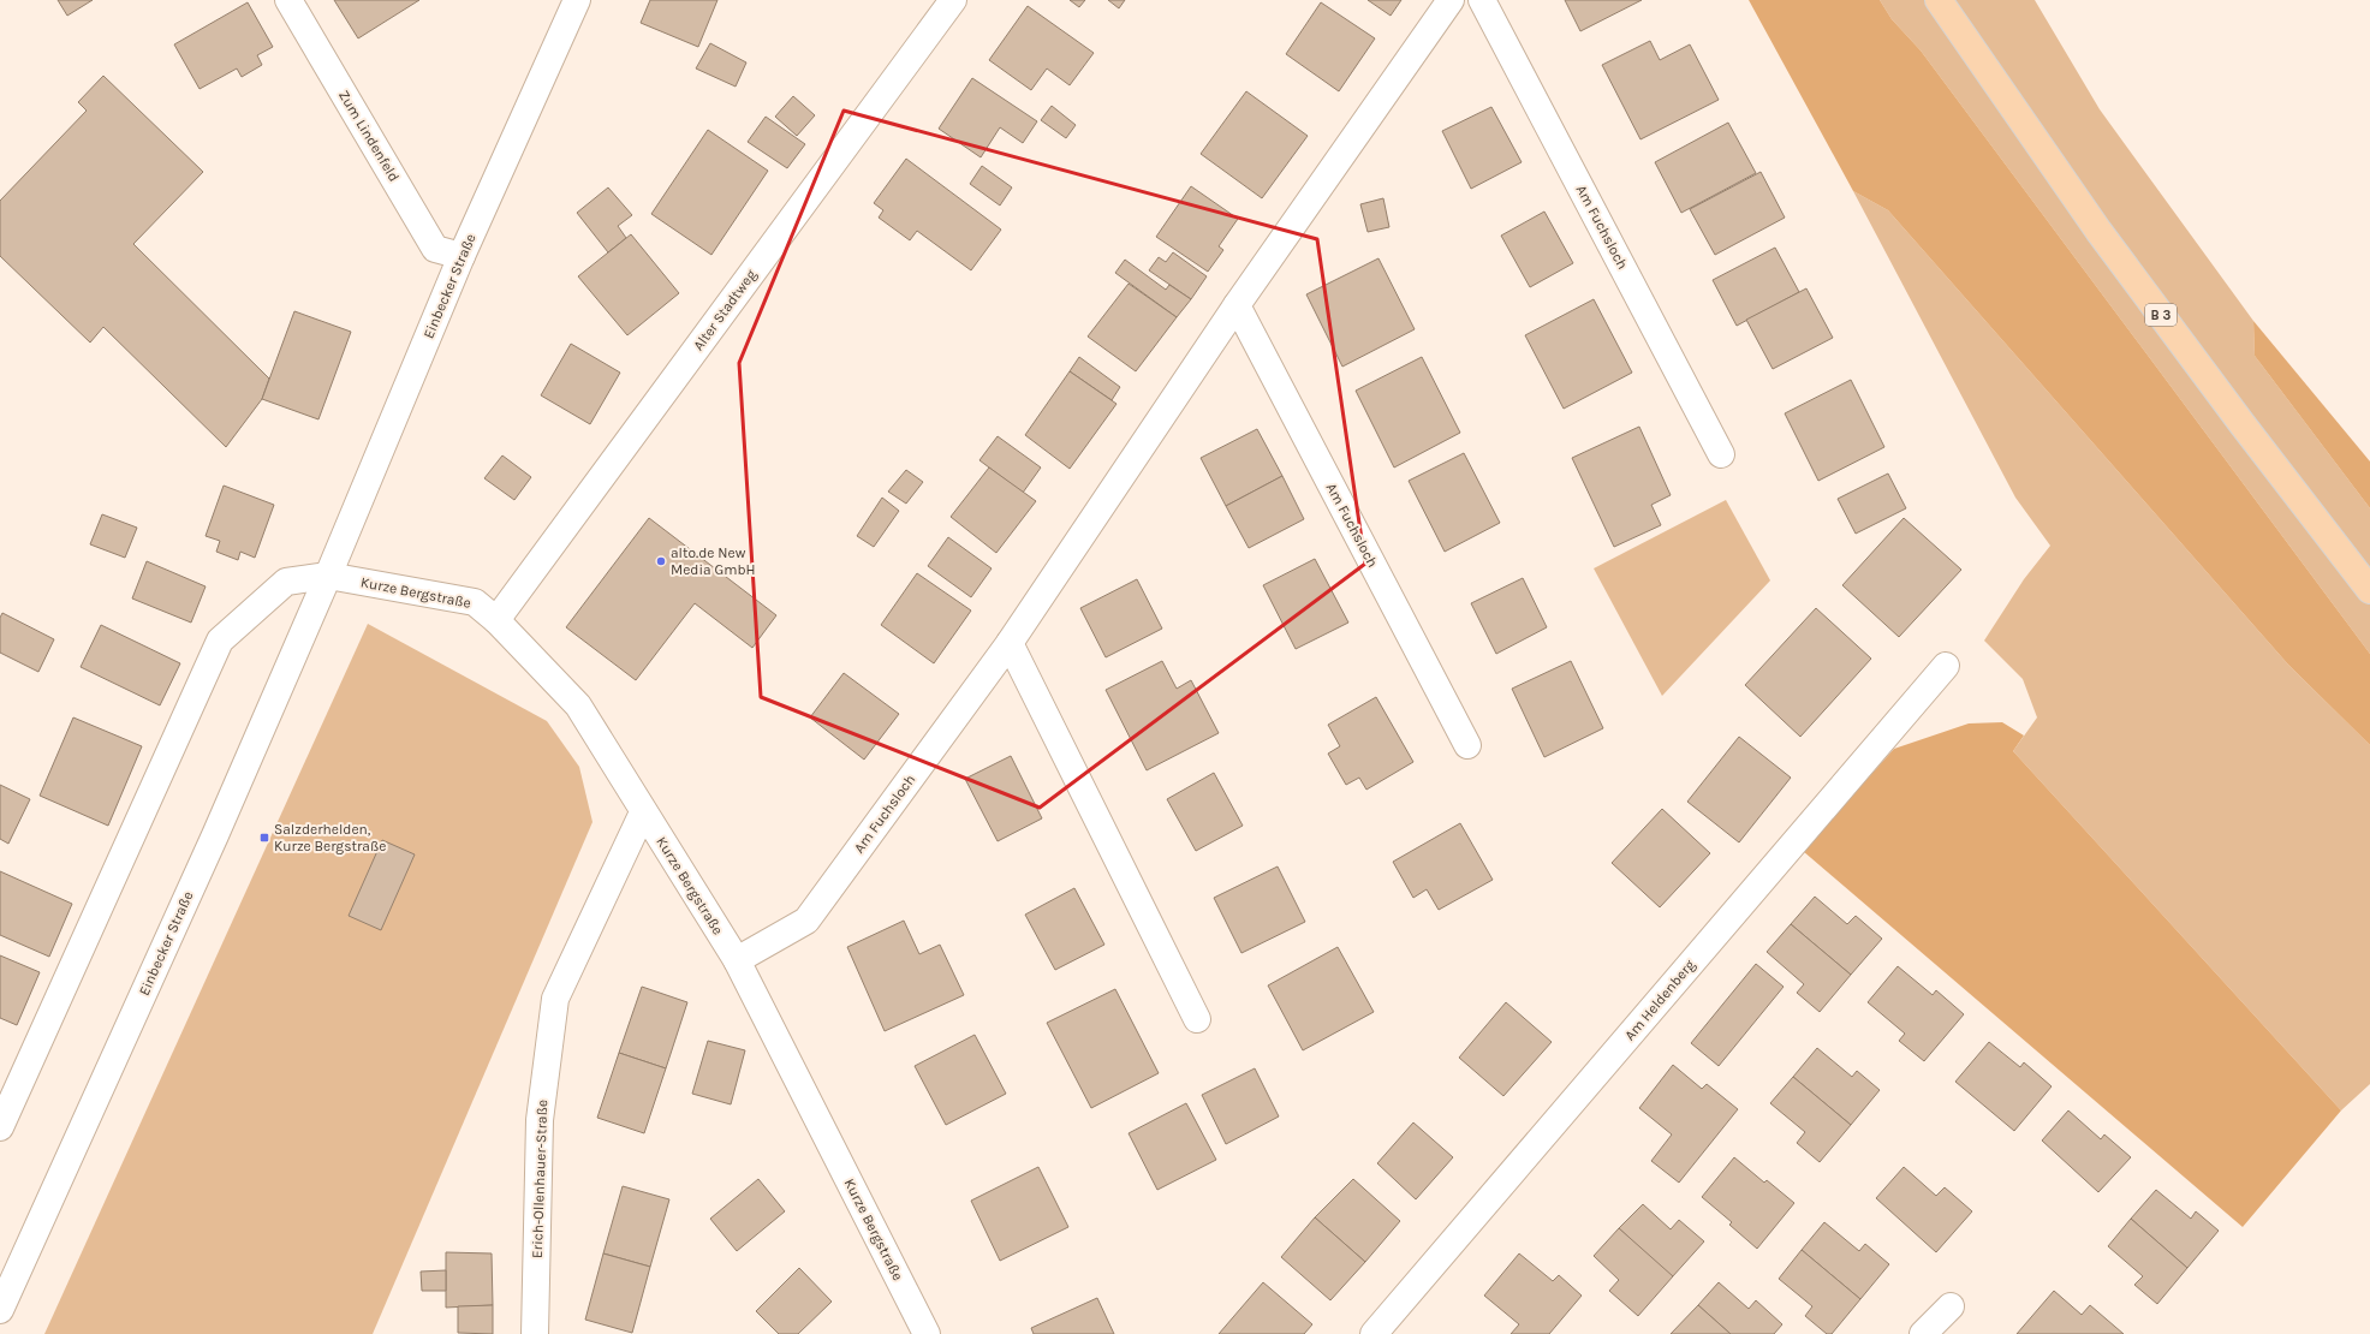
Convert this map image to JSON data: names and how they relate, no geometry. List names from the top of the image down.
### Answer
{
  "streets": {
    "main road": ["B 3"],
    "street": [
      "Zum Lindenfeld",
      "Am Fuchsloch",
      "Einbecker Straße",
      "Alter Stadtweg",
      "Kurze Bergstraße",
      "Am Heldenberg",
      "Erich-Ollenhauer-Straße"
    ]
  },
  "crossings": [
    ["Zum Lindenfeld", "Einbecker Straße"],
    ["Am Fuchsloch", "Kurze Bergstraße"],
    ["Einbecker Straße", "Kurze Bergstraße"],
    ["Alter Stadtweg", "Kurze Bergstraße"],
    ["Kurze Bergstraße", "Erich-Ollenhauer-Straße"]
  ],
  "places": {
    "other": ["alto.de New Media GmbH"],
    "transit": ["Salzderhelden, Kurze Bergstraße"]
  }
}
